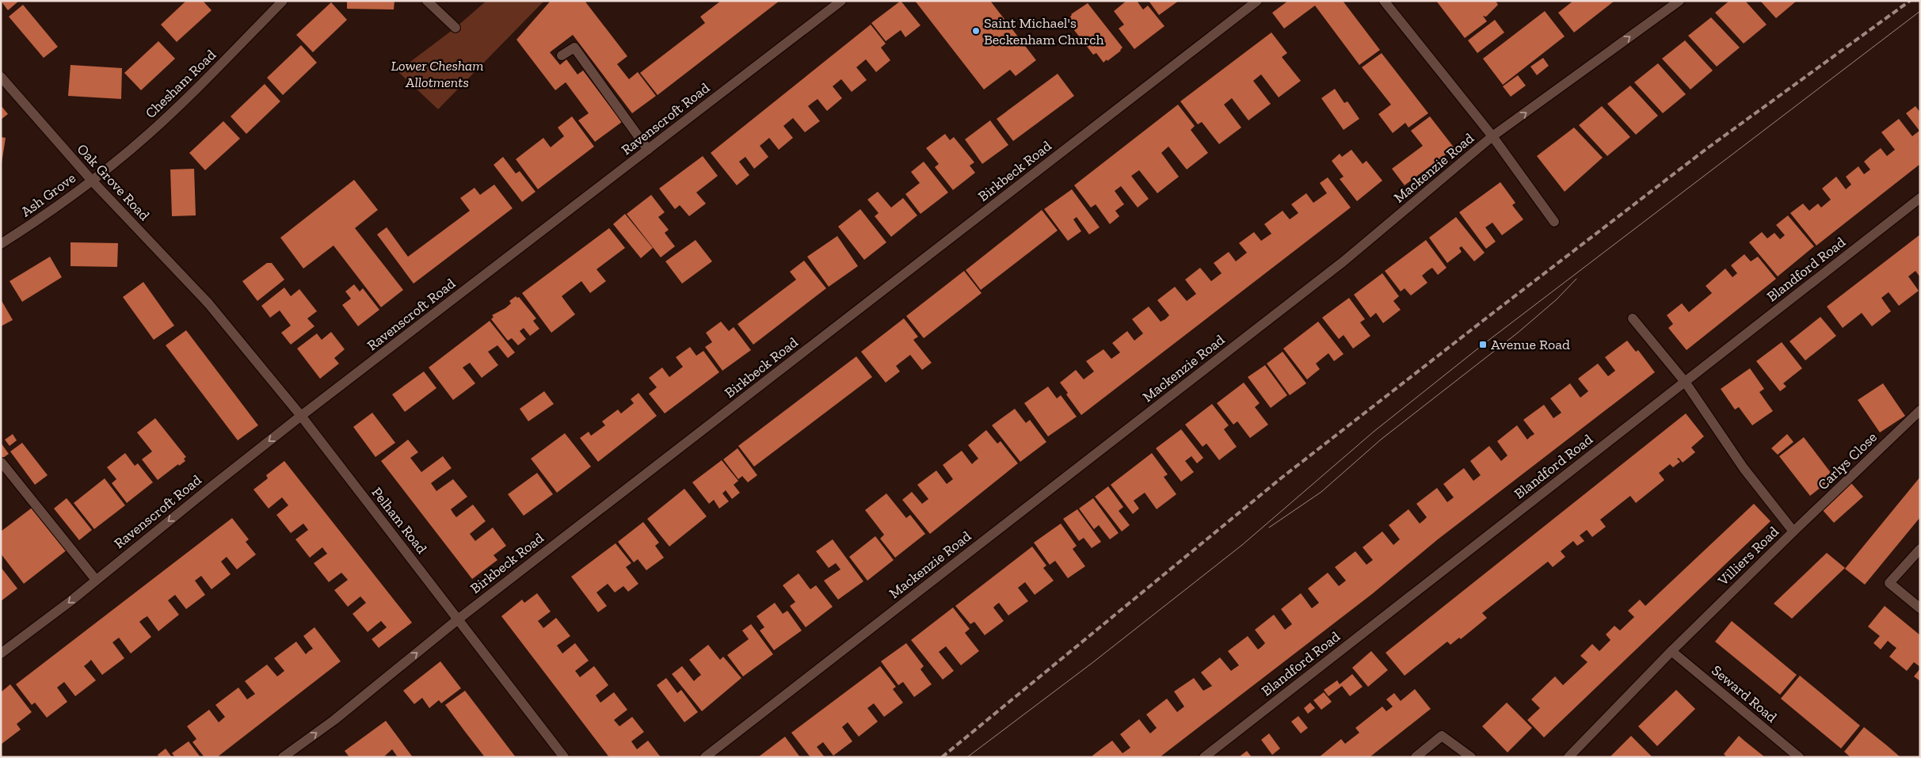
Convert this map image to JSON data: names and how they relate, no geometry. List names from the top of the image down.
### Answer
{
  "streets": {
    "street": [
      "Chesham Road",
      "Ravenscroft Road",
      "Mackenzie Road",
      "Birkbeck Road",
      "Oak Grove Road",
      "Ash Grove",
      "Blandford Road",
      "Carlys Close",
      "Pelham Road",
      "Villiers Road",
      "Seward Road"
    ]
  },
  "crossings": [
    ["Chesham Road", "Oak Grove Road"],
    ["Chesham Road", "Ash Grove"],
    ["Ravenscroft Road", "Pelham Road"],
    ["Birkbeck Road", "Pelham Road"],
    ["Oak Grove Road", "Ash Grove"],
    ["Oak Grove Road", "Pelham Road"],
    ["Blandford Road", "Villiers Road"],
    ["Carlys Close", "Villiers Road"],
    ["Villiers Road", "Seward Road"]
  ],
  "one_way": ["Ravenscroft Road"],
  "parks": ["Lower Chesham Allotments"],
  "places": {
    "other": ["Saint Michael's Beckenham Church"],
    "transit": ["Avenue Road"]
  }
}
